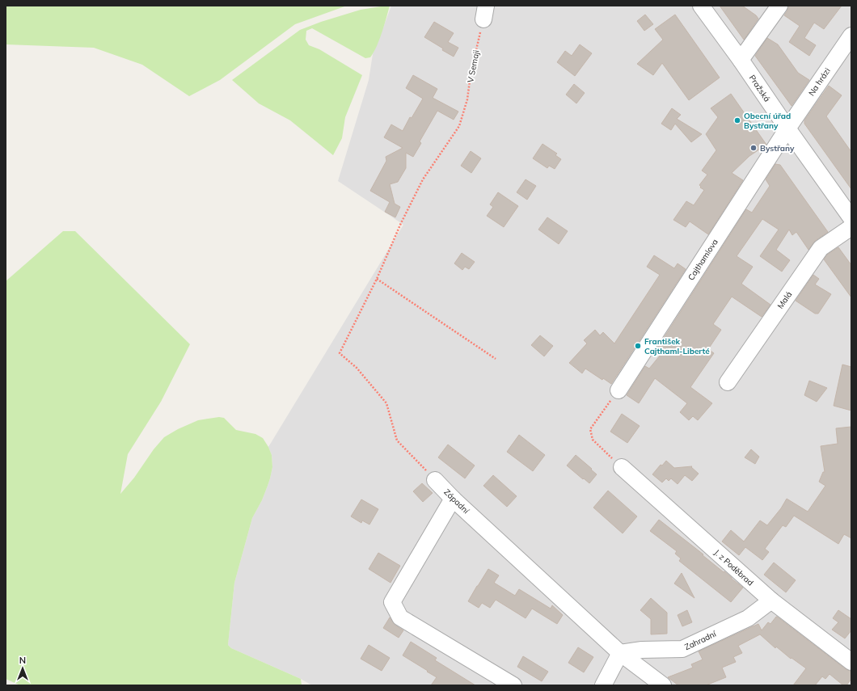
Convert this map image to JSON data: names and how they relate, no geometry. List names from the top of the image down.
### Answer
{
  "streets": {
    "street": [
      "Na hrázi",
      "Pražská",
      "Cajthamlova",
      "Malá",
      "Západní",
      "J. z Poděbrad",
      "Zahradní"
    ],
    "path": ["V Semaji"]
  },
  "crossings": [
    ["Na hrázi", "Pražská"],
    ["Na hrázi", "Cajthamlova"],
    ["Pražská", "Cajthamlova"],
    ["Západní", "Zahradní"],
    ["J. z Poděbrad", "Zahradní"]
  ],
  "places": ["Obecní úřad Bystřany", "Bystřany", "František Cajthaml-Liberté"],
  "north": "top"
}
